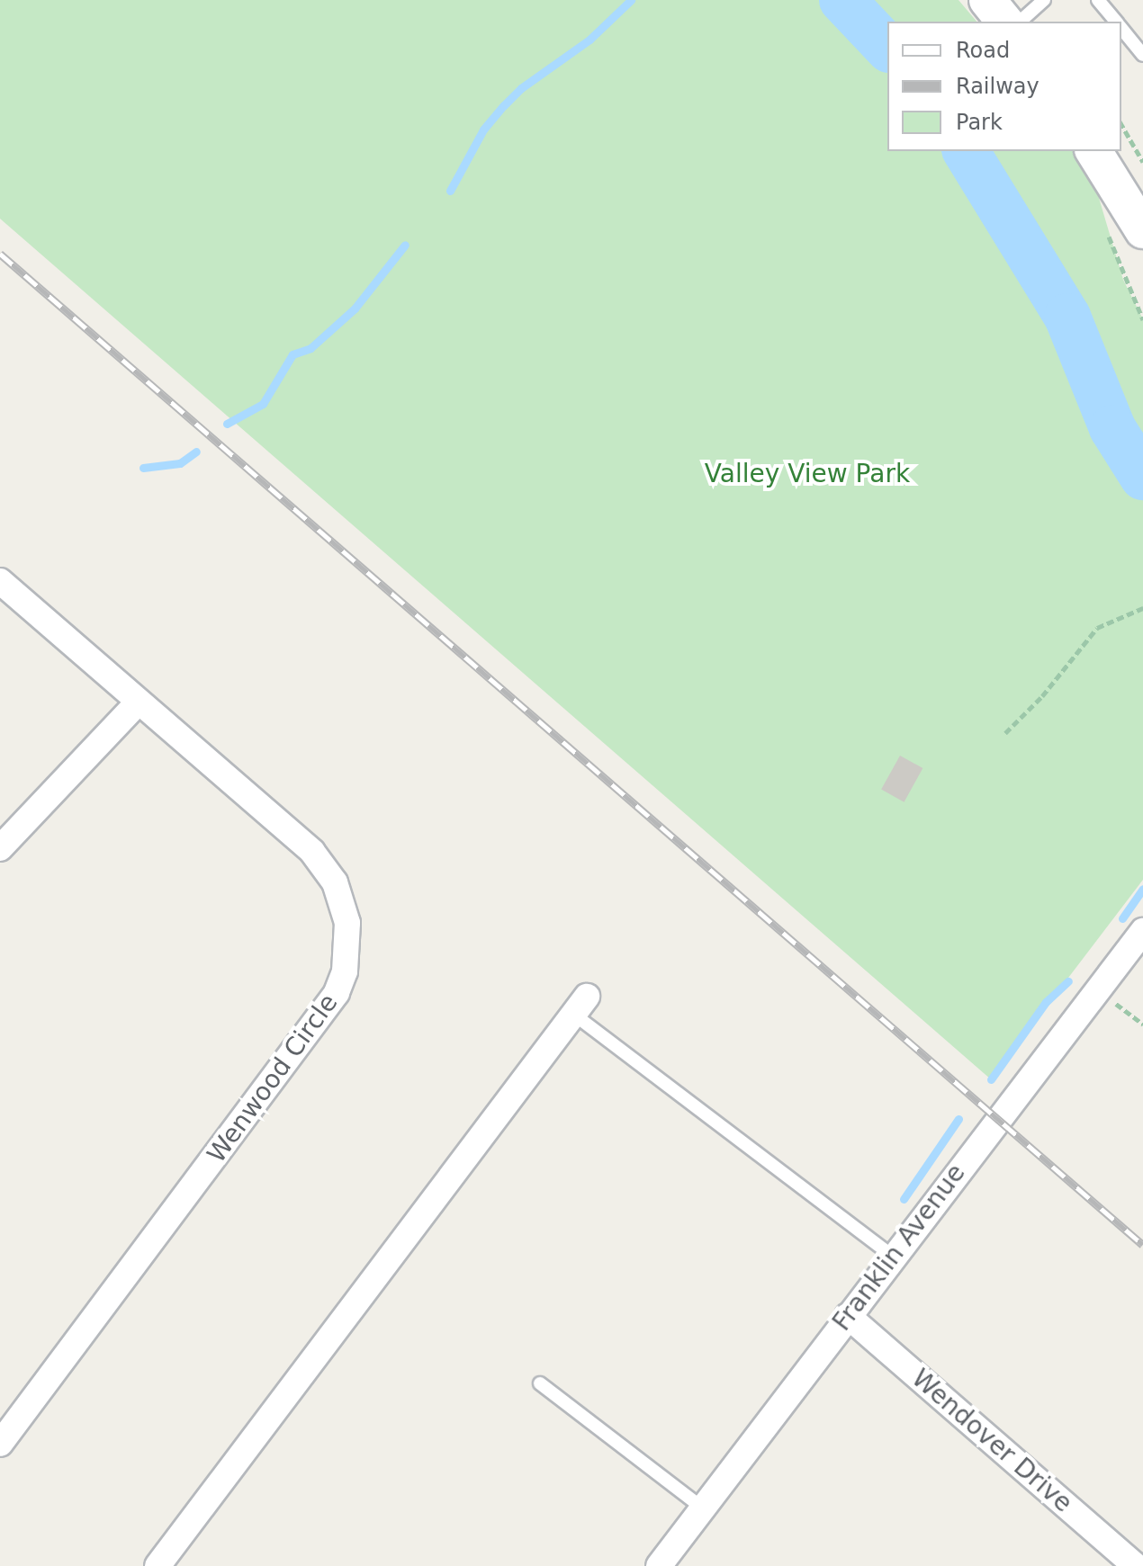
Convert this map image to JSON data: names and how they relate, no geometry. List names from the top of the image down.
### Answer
{
  "streets": {
    "street": ["Wenwood Circle", "Franklin Avenue", "Wendover Drive"]
  },
  "crossings": [
    ["Franklin Avenue", "Wendover Drive"]
  ],
  "parks": ["Valley View Park"],
  "legend": ["Road", "Railway", "Park"]
}
